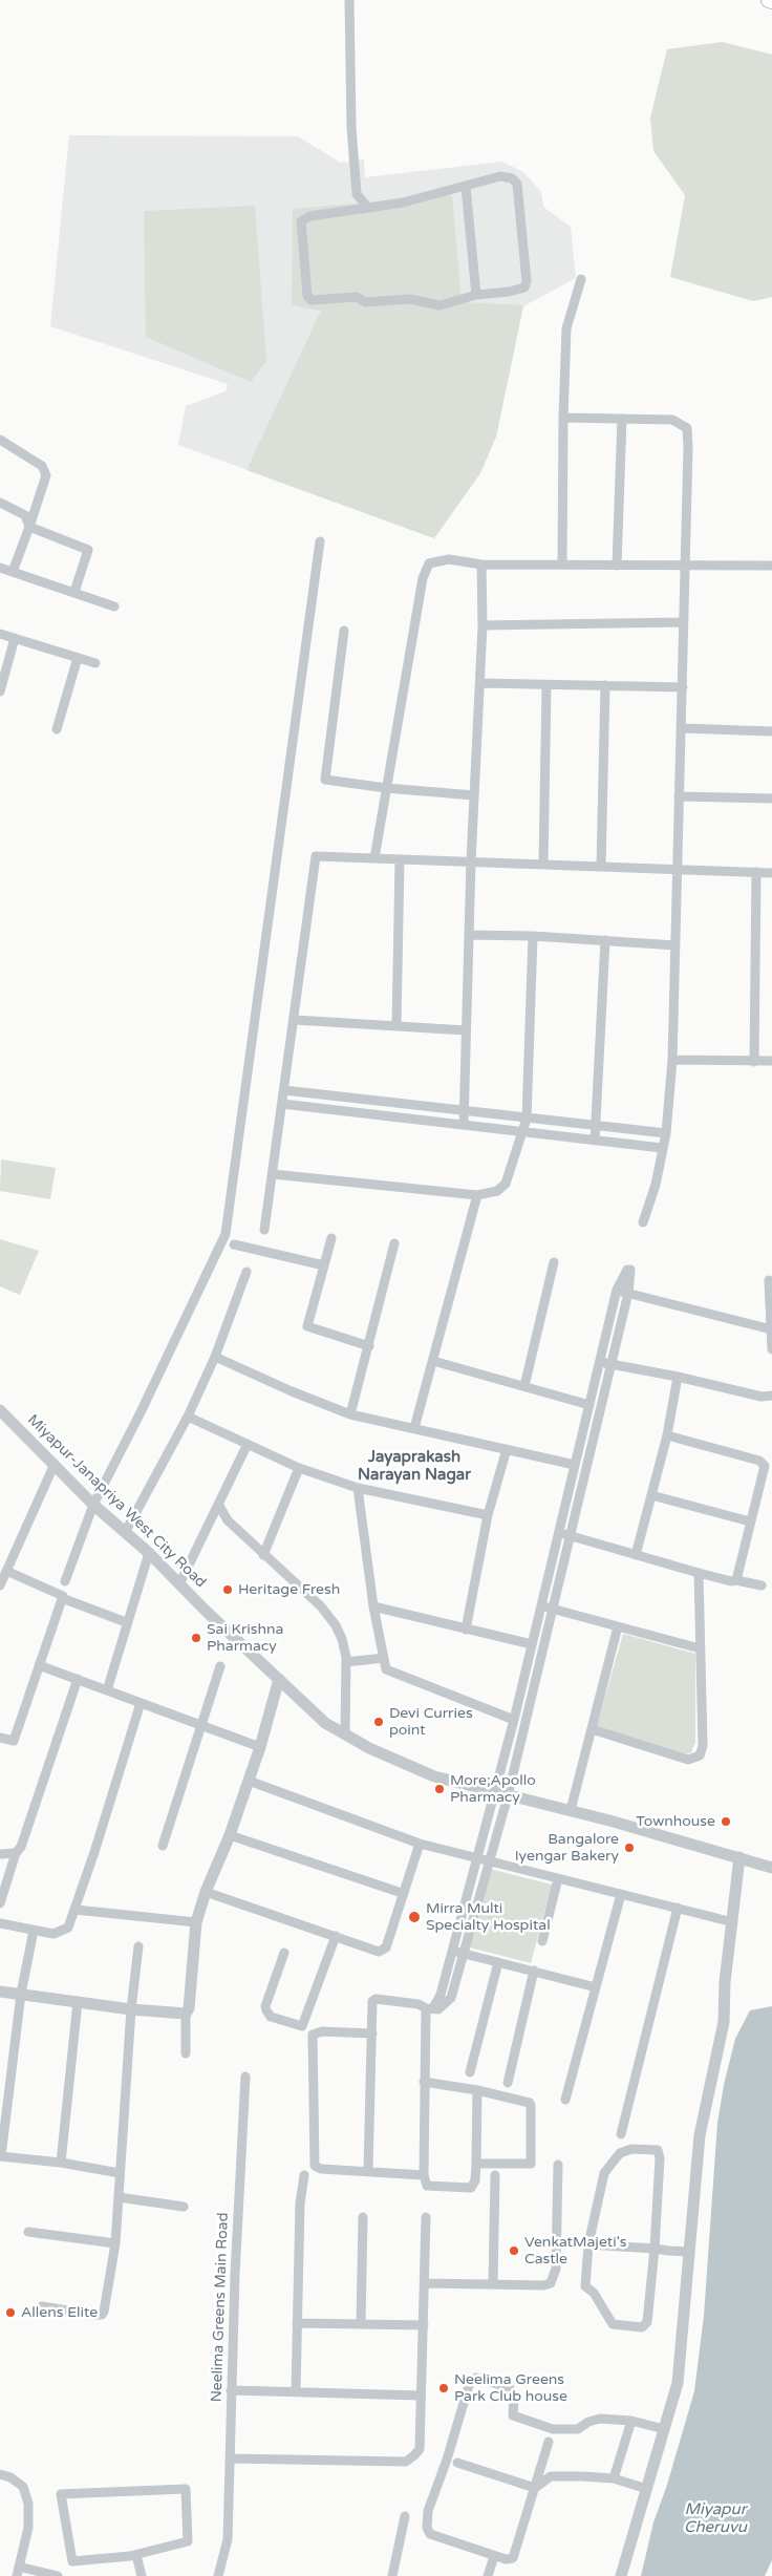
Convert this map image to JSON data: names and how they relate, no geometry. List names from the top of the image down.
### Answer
{
  "streets": {
    "street": ["Miyapur-Janapriya West City Road", "Neelima Greens Main Road"]
  },
  "districts": ["Jayaprakash Narayan Nagar"],
  "water": ["Miyapur Cheruvu"],
  "places": [
    "Heritage Fresh",
    "Sai Krishna Pharmacy",
    "Devi Curries point",
    "More;Apollo Pharmacy",
    "Townhouse",
    "Bangalore Iyengar Bakery",
    "Mirra Multi Specialty Hospital",
    "VenkatMajeti's Castle",
    "Allens Elite",
    "Neelima Greens Park Club house"
  ]
}
